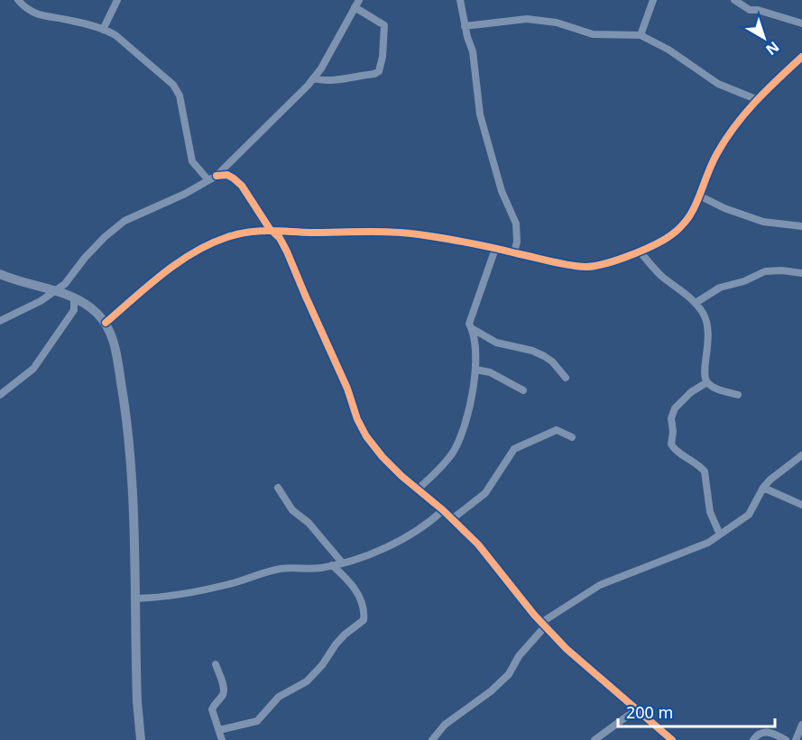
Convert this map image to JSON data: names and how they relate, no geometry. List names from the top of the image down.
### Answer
{
  "scale_bar": "200 m",
  "north": "bottom right"
}
